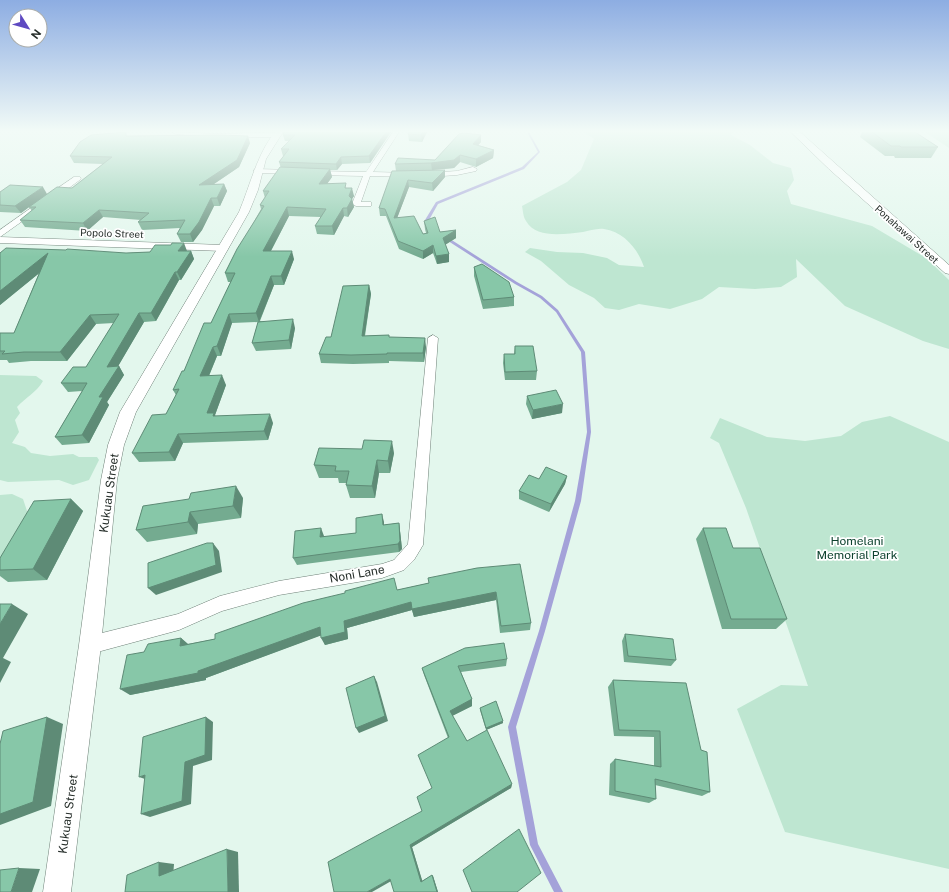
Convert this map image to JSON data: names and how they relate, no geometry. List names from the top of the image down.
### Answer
{
  "streets": {
    "street": [
      "Popolo Street",
      "Ponahawai Street",
      "Kukuau Street",
      "Noni Lane"
    ]
  },
  "crossings": [
    ["Popolo Street", "Kukuau Street"],
    ["Kukuau Street", "Noni Lane"]
  ],
  "parks": ["Homelani Memorial Park"],
  "north": "bottom right"
}
